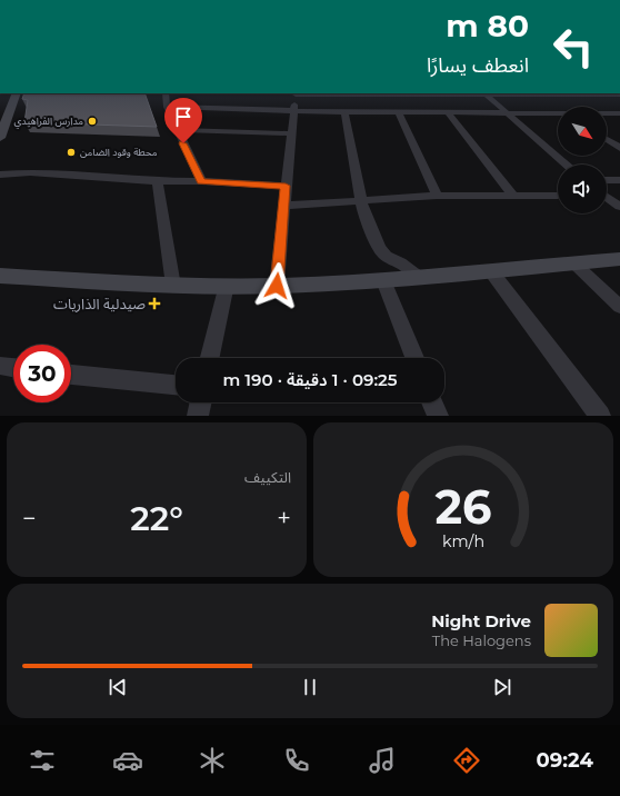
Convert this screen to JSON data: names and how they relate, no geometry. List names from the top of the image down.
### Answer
{
  "places": {
    "other": ["مدارس الفراهيدي", "محطة وقود الضامن"],
    "health": ["صيدلية الذاريات"]
  },
  "north": "bottom right",
  "page": {
    "turn": ["80 m", "انعطف يسارًا"],
    "limit": "30",
    "trip": "09:25 · 1 دقيقة · 190 m",
    "tile": "التكييف",
    "heat": ["−", "22°", "+"],
    "song": ["Night Drive", "The Halogens"],
    "tabs": "09:24",
    "gauge": ["26", "km/h"]
  }
}
